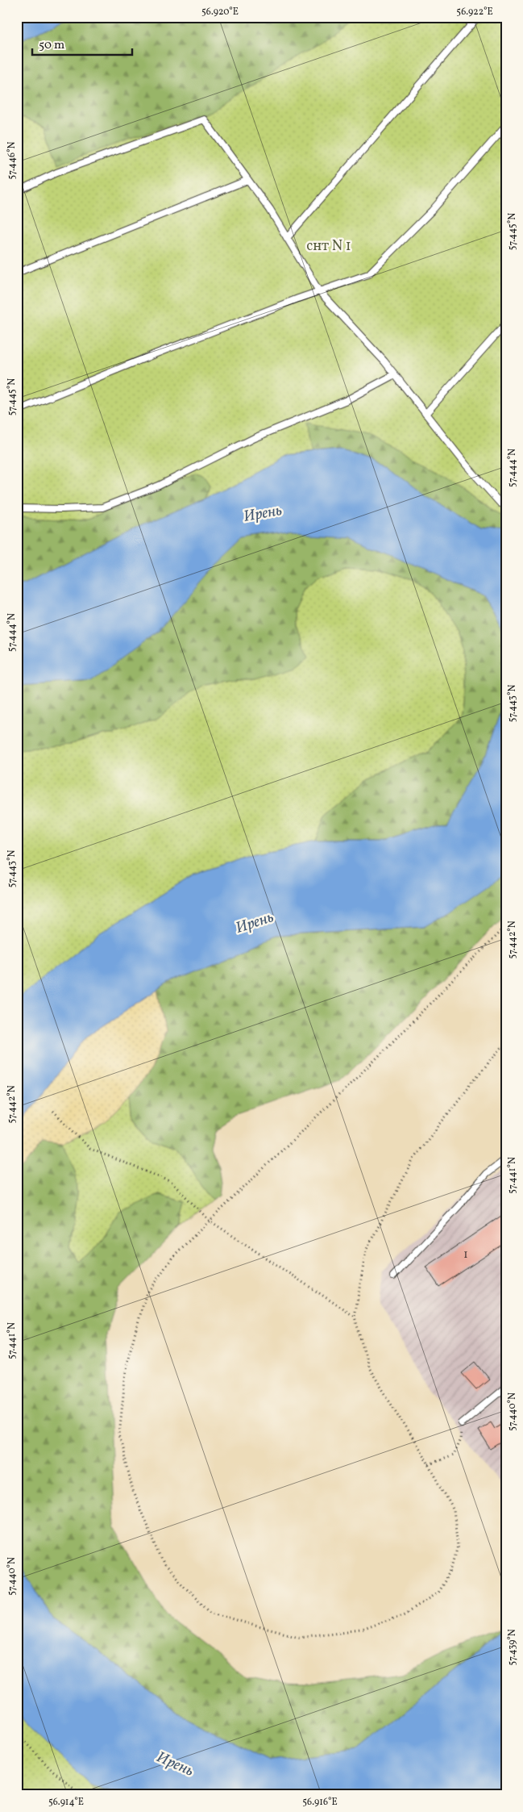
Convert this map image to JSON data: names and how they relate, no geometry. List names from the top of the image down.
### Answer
{
  "water": ["Ирень"],
  "parks": ["снт N 1"],
  "house_numbers": ["1"],
  "scale_bar": "50 m",
  "coordinates": [
    "56.920°E",
    "56.922°E",
    "57.446°N",
    "57.445°N",
    "57.444°N",
    "57.443°N",
    "57.442°N",
    "57.441°N",
    "57.440°N",
    "57.439°N",
    "56.914°E",
    "56.916°E"
  ]
}
